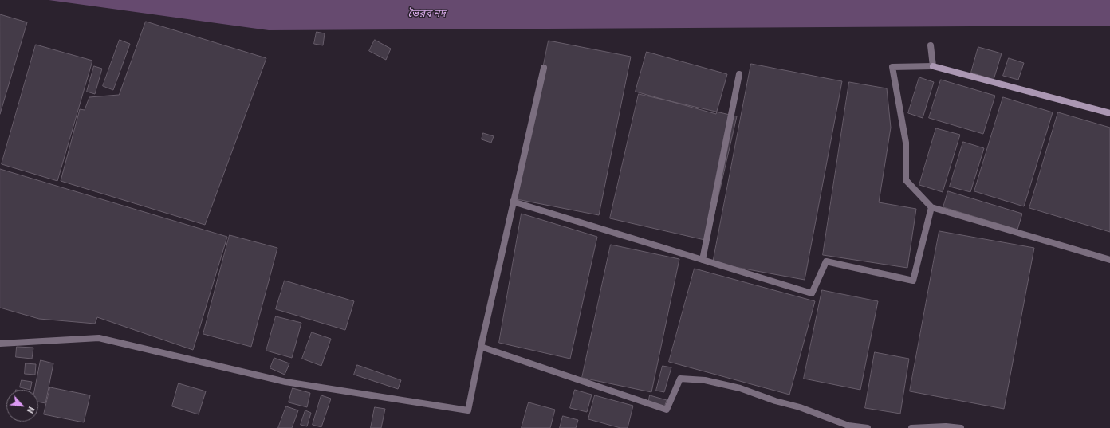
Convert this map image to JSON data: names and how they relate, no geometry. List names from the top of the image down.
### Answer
{
  "water": ["ভৈরব নদ"],
  "north": "bottom right"
}
